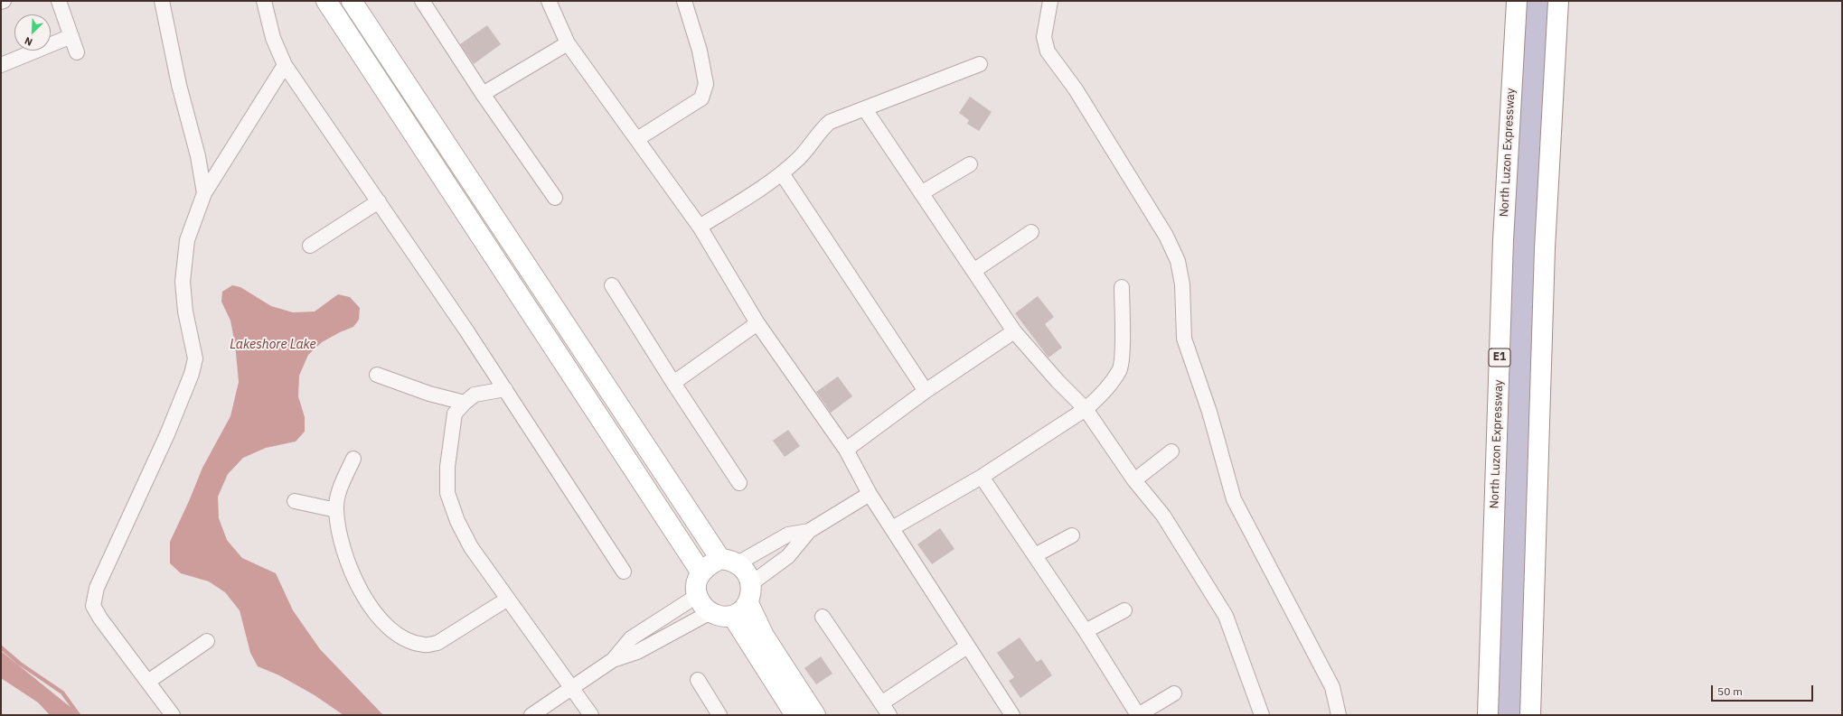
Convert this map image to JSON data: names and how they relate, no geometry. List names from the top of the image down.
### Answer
{
  "streets": {
    "main road": ["North Luzon Expressway", "E1"]
  },
  "water": ["Lakeshore Lake"],
  "scale_bar": "50 m",
  "north": "bottom left"
}
